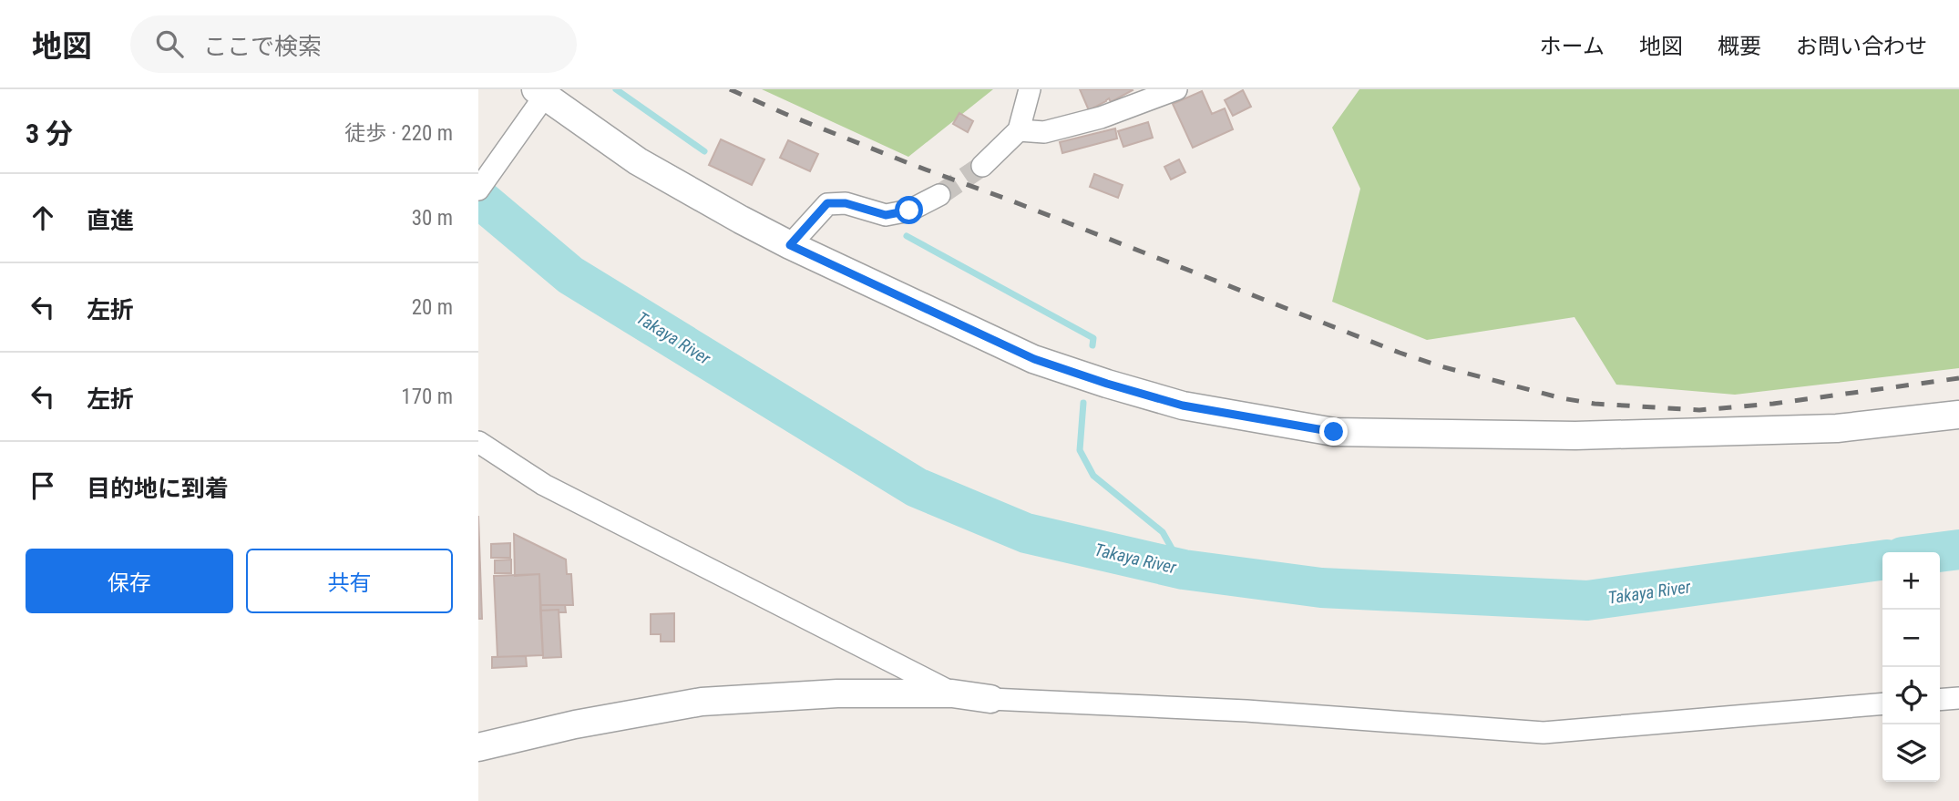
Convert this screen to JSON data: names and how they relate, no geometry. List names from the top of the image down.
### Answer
{
  "water": ["Takaya River"],
  "page": {
    "header": "地図",
    "search": "ここで検索",
    "nav": [
      "ホーム",
      "地図",
      "概要",
      "お問い合わせ"
    ],
    "heading": ["3 分", "徒歩 · 220 m"],
    "list": [
      ["直進", "30 m"],
      ["左折", "20 m"],
      ["左折", "170 m"],
      "目的地に到着"
    ],
    "buttons": ["保存", "共有"],
    "map_buttons": ["+", "−"]
  }
}
